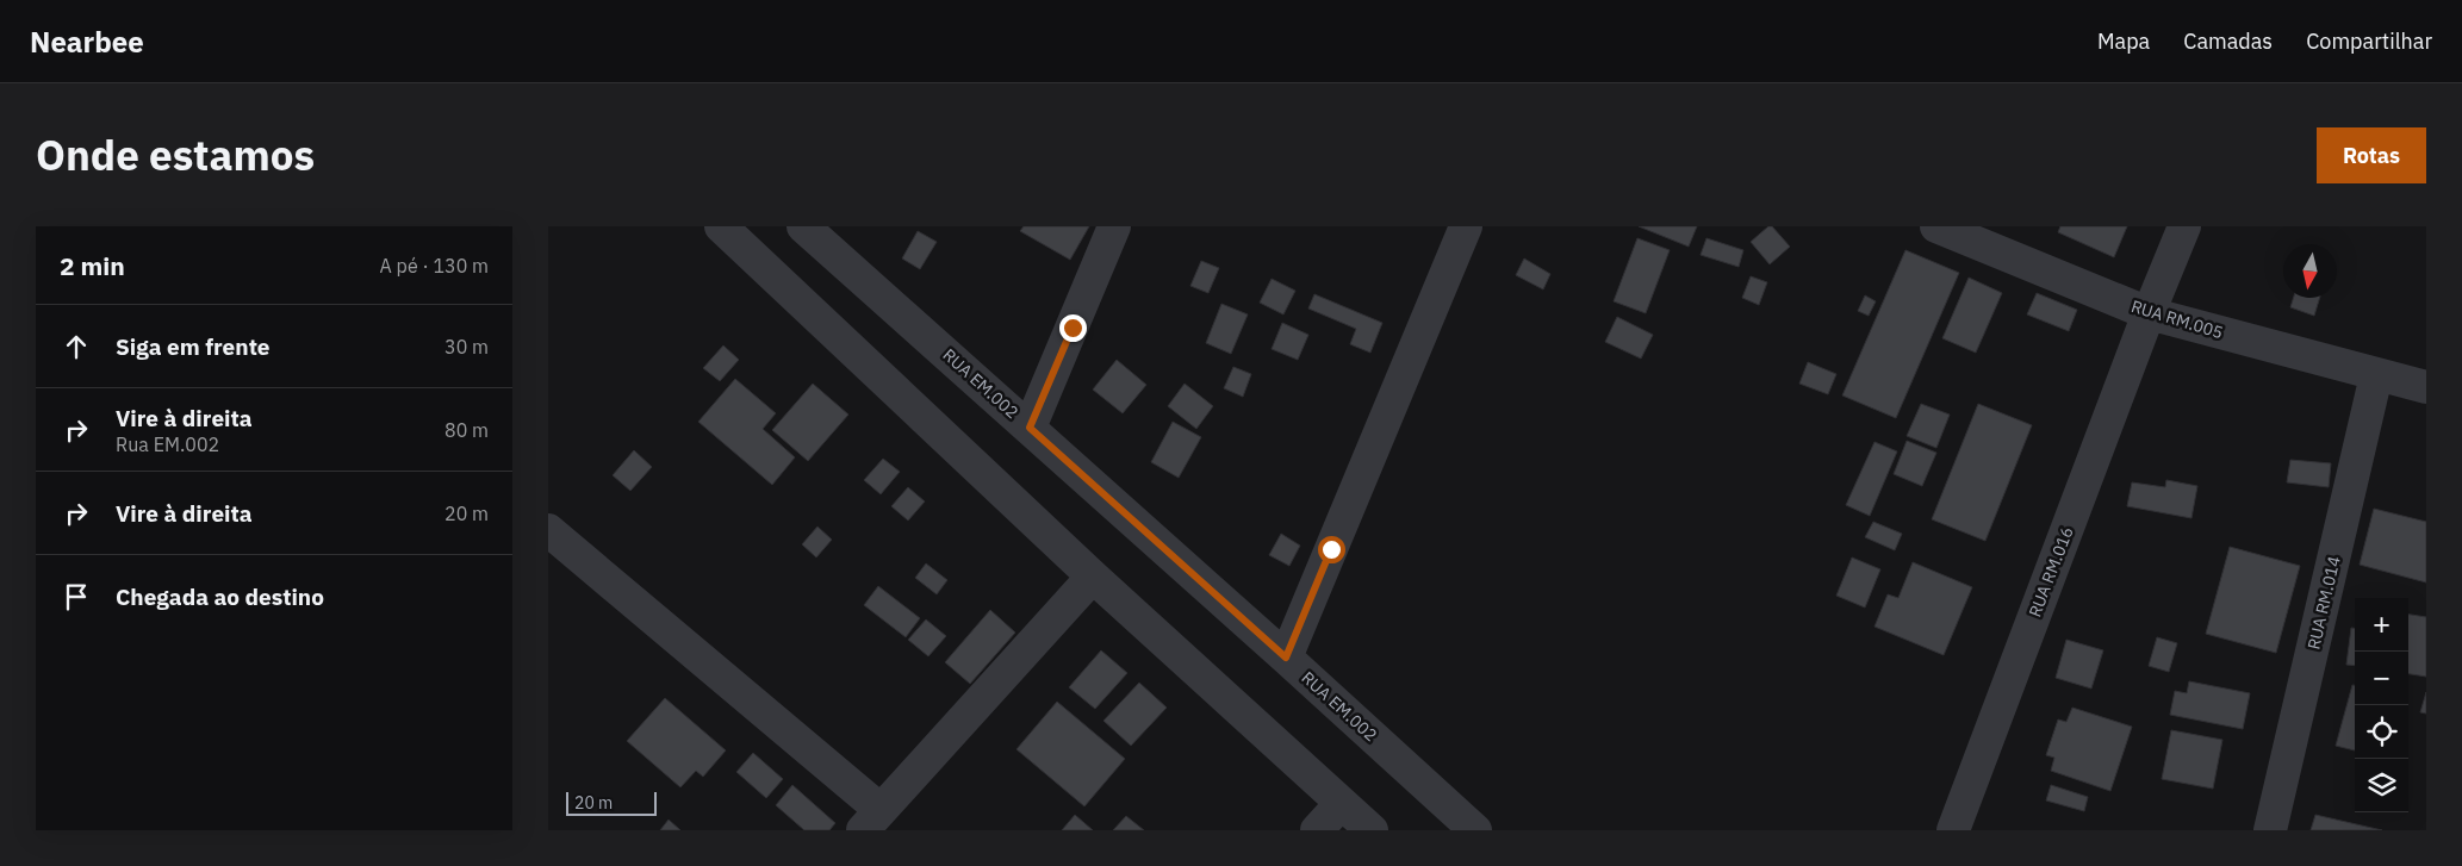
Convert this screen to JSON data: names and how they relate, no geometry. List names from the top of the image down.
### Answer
{
  "streets": {
    "street": [
      "RUA RM.005",
      "RUA EM.002",
      "RUA RM.016",
      "RUA RM.014"
    ]
  },
  "crossings": [
    ["RUA RM.005", "RUA RM.016"],
    ["RUA RM.005", "RUA RM.014"]
  ],
  "scale_bar": "20 m",
  "north": "bottom",
  "page": {
    "header": "Nearbee",
    "nav": ["Mapa", "Camadas", "Compartilhar"],
    "title": "Onde estamos",
    "buttons": "Rotas",
    "heading": ["2 min", "A pé · 130 m"],
    "list": [
      ["Siga em frente", "30 m"],
      ["Vire à direita", "Rua EM.002", "80 m"],
      ["Vire à direita", "20 m"],
      "Chegada ao destino"
    ],
    "map_buttons": ["+", "−"],
    "scale": "20 m"
  }
}
